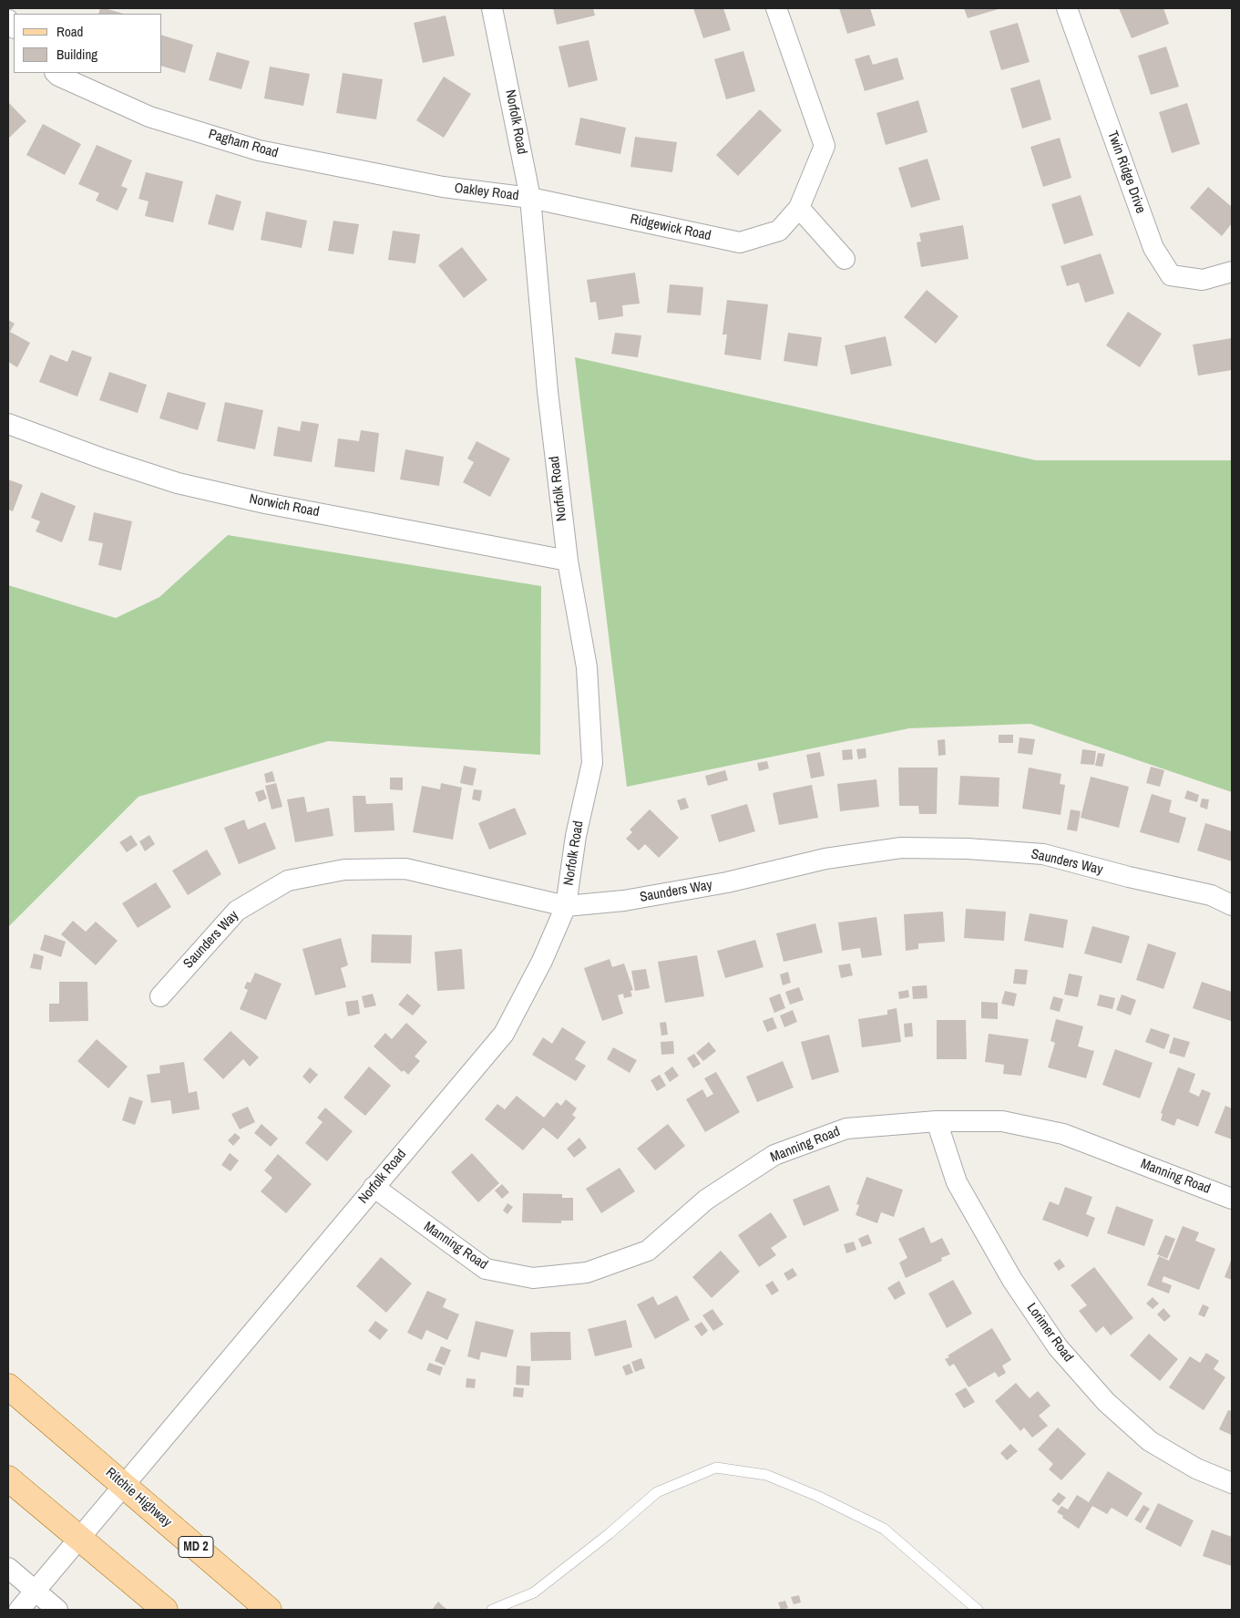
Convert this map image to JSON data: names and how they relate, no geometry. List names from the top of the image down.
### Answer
{
  "streets": {
    "main road": ["Ritchie Highway", "MD 2"],
    "street": [
      "Norfolk Road",
      "Pagham Road",
      "Twin Ridge Drive",
      "Oakley Road",
      "Ridgewick Road",
      "Norwich Road",
      "Saunders Way",
      "Manning Road",
      "Lorimer Road"
    ]
  },
  "crossings": [
    ["Norfolk Road", "Oakley Road"],
    ["Norfolk Road", "Ridgewick Road"],
    ["Norfolk Road", "Norwich Road"],
    ["Norfolk Road", "Saunders Way"],
    ["Norfolk Road", "Manning Road"],
    ["Norfolk Road", "Ritchie Highway"],
    ["Pagham Road", "Oakley Road"],
    ["Oakley Road", "Ridgewick Road"],
    ["Manning Road", "Lorimer Road"]
  ],
  "legend": ["Road", "Building"]
}
